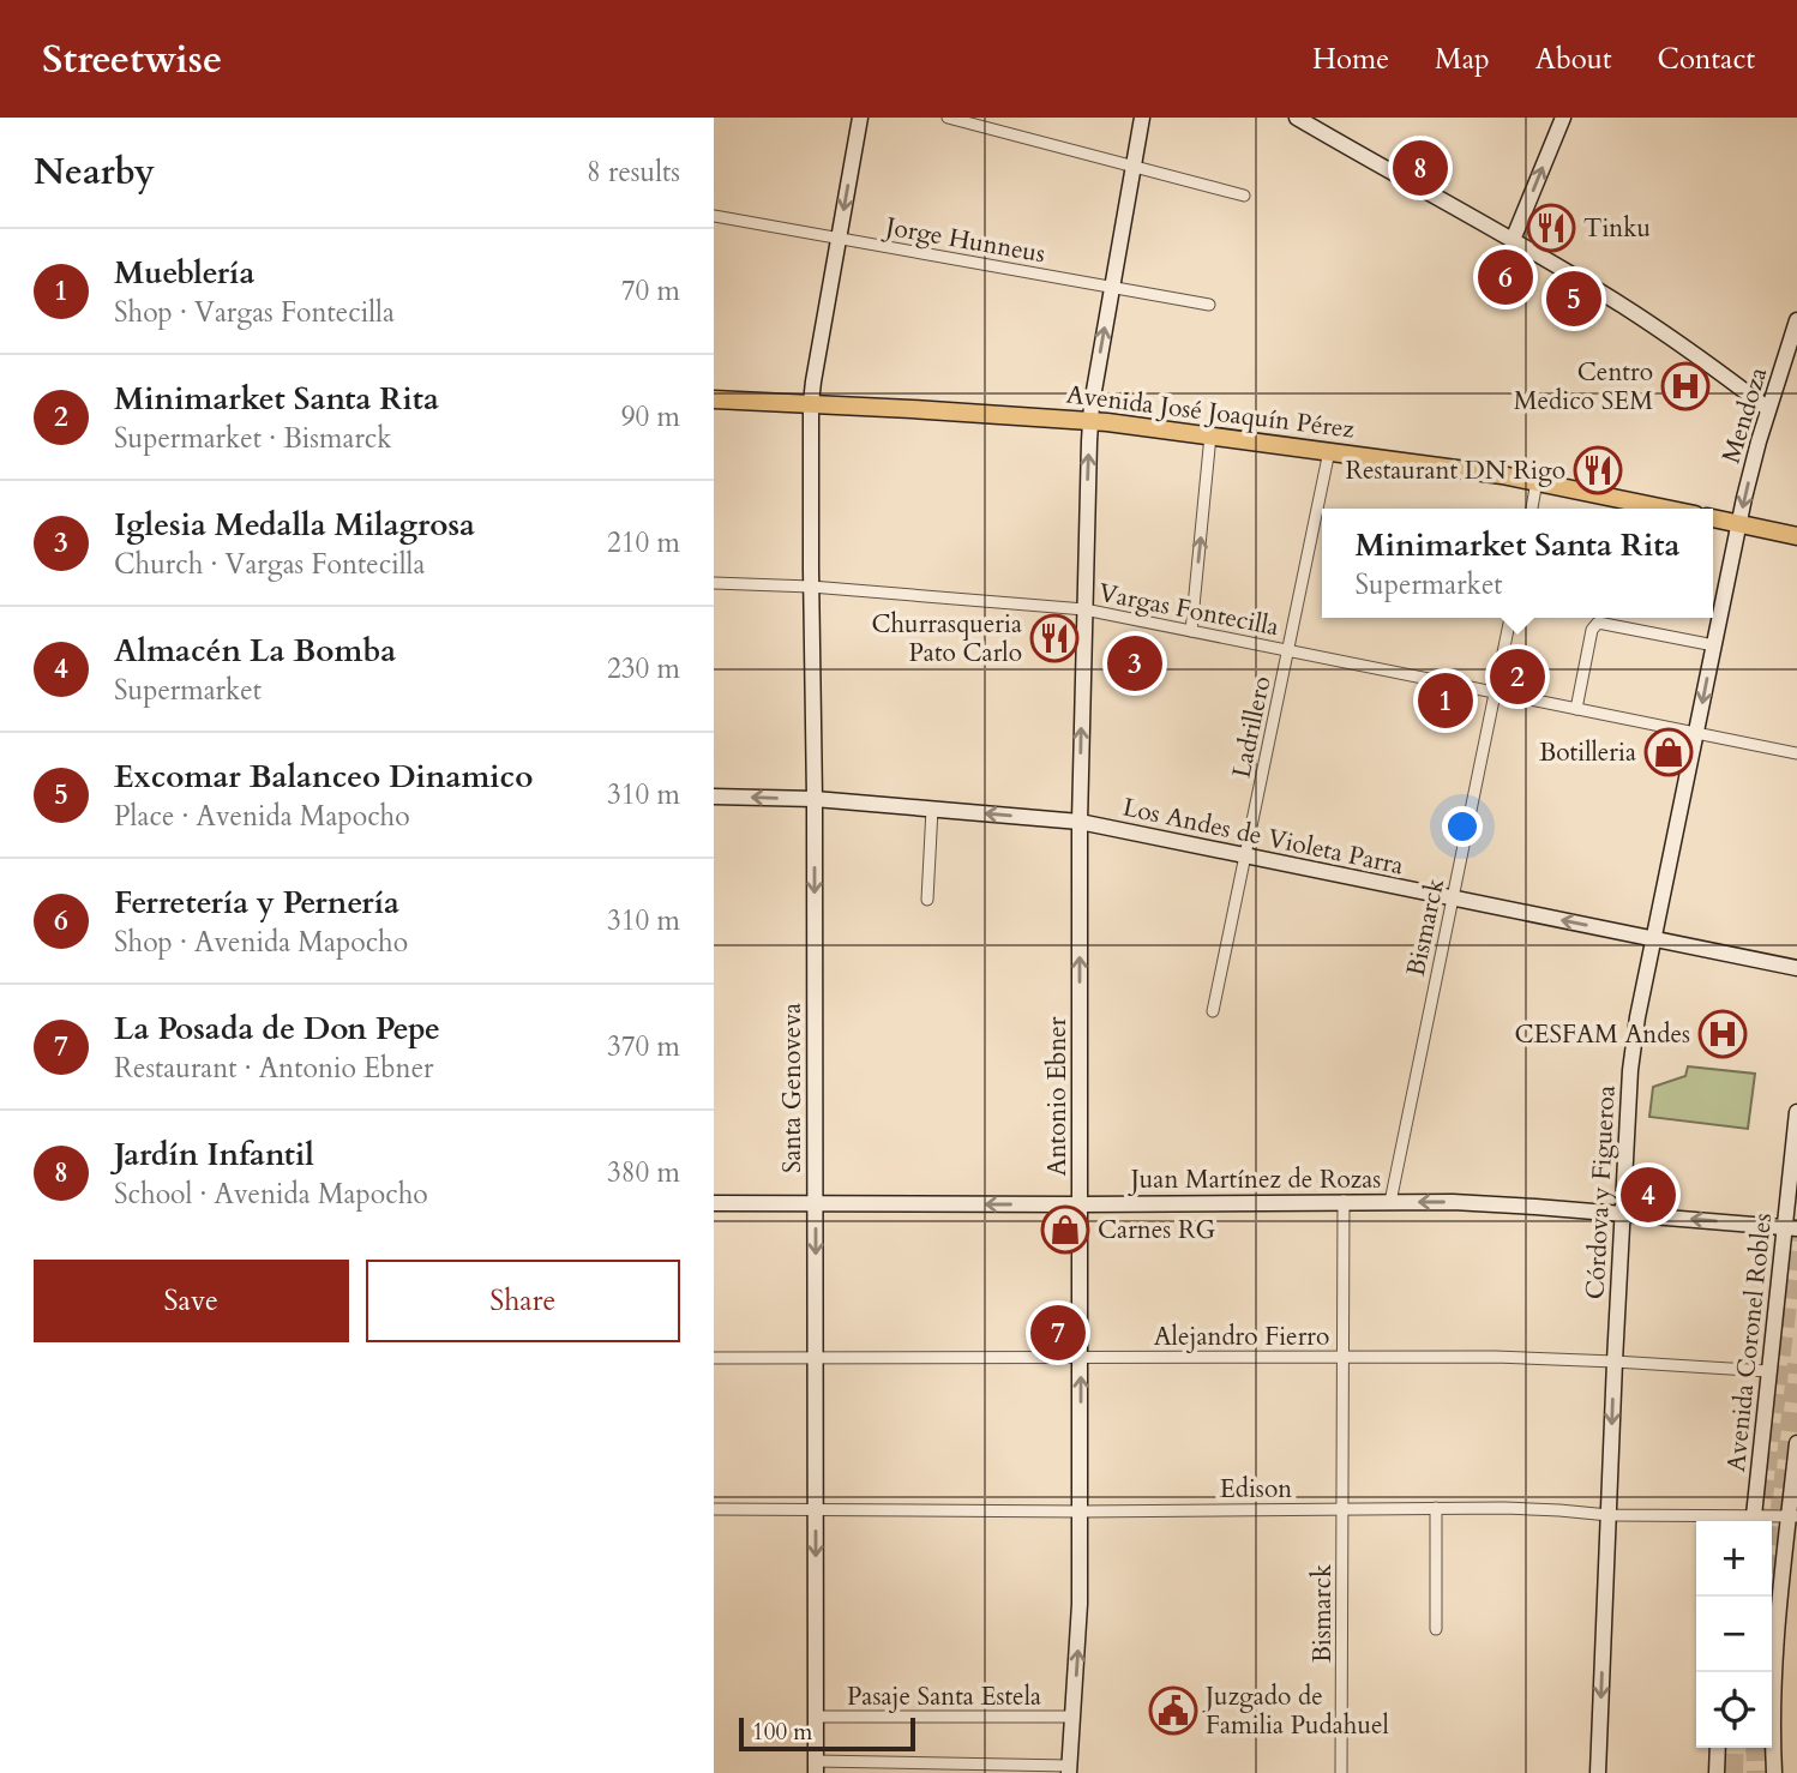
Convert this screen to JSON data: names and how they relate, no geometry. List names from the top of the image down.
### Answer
{
  "streets": {
    "main road": ["Avenida José Joaquín Pérez"],
    "street": [
      "Jorge Hunneus",
      "Mendoza",
      "Vargas Fontecilla",
      "Ladrillero",
      "Los Andes de Violeta Parra",
      "Bismarck",
      "Santa Genoveva",
      "Antonio Ebner",
      "Juan Martínez de Rozas",
      "Córdova y Figueroa",
      "Alejandro Fierro",
      "Avenida Coronel Robles",
      "Edison",
      "Pasaje Santa Estela"
    ]
  },
  "crossings": [
    ["Jorge Hunneus", "Santa Genoveva"],
    ["Jorge Hunneus", "Antonio Ebner"],
    ["Avenida José Joaquín Pérez", "Ladrillero"],
    ["Avenida José Joaquín Pérez", "Santa Genoveva"],
    ["Avenida José Joaquín Pérez", "Antonio Ebner"],
    ["Mendoza", "Córdova y Figueroa"],
    ["Vargas Fontecilla", "Ladrillero"],
    ["Vargas Fontecilla", "Bismarck"],
    ["Vargas Fontecilla", "Santa Genoveva"],
    ["Vargas Fontecilla", "Antonio Ebner"],
    ["Vargas Fontecilla", "Córdova y Figueroa"],
    ["Ladrillero", "Los Andes de Violeta Parra"],
    ["Los Andes de Violeta Parra", "Bismarck"],
    ["Los Andes de Violeta Parra", "Santa Genoveva"],
    ["Los Andes de Violeta Parra", "Antonio Ebner"],
    ["Los Andes de Violeta Parra", "Córdova y Figueroa"],
    ["Bismarck", "Juan Martínez de Rozas"],
    ["Bismarck", "Alejandro Fierro"],
    ["Bismarck", "Edison"],
    ["Santa Genoveva", "Juan Martínez de Rozas"],
    ["Santa Genoveva", "Alejandro Fierro"],
    ["Santa Genoveva", "Edison"],
    ["Santa Genoveva", "Pasaje Santa Estela"],
    ["Antonio Ebner", "Juan Martínez de Rozas"],
    ["Antonio Ebner", "Alejandro Fierro"],
    ["Antonio Ebner", "Edison"],
    ["Antonio Ebner", "Pasaje Santa Estela"],
    ["Juan Martínez de Rozas", "Córdova y Figueroa"],
    ["Juan Martínez de Rozas", "Avenida Coronel Robles"],
    ["Córdova y Figueroa", "Alejandro Fierro"],
    ["Córdova y Figueroa", "Edison"],
    ["Alejandro Fierro", "Avenida Coronel Robles"],
    ["Avenida Coronel Robles", "Edison"]
  ],
  "one_way": [
    "Mendoza",
    "Los Andes de Violeta Parra",
    "Santa Genoveva",
    "Antonio Ebner",
    "Juan Martínez de Rozas",
    "Córdova y Figueroa"
  ],
  "places": {
    "restaurant": ["Tinku", "Restaurant DN Rigo", "Churrasqueria Pato Carlo"],
    "hospital": ["Centro Medico SEM", "CESFAM Andes"],
    "shop": ["Botilleria", "Carnes RG"],
    "public building": ["Juzgado de Familia Pudahuel"]
  },
  "scale_bar": "100 m",
  "page": {
    "header": "Streetwise",
    "nav": [
      "Home",
      "Map",
      "About",
      "Contact"
    ],
    "heading": ["Nearby", "8 results"],
    "pins": [
      "8",
      "6",
      "5",
      "3",
      "2",
      "1",
      "4",
      "7"
    ],
    "list": [
      {
        "mark": "1",
        "name": "Mueblería",
        "note": "Shop · Vargas Fontecilla",
        "value": "70 m"
      },
      {
        "mark": "2",
        "name": "Minimarket Santa Rita",
        "note": "Supermarket · Bismarck",
        "value": "90 m"
      },
      {
        "mark": "3",
        "name": "Iglesia Medalla Milagrosa",
        "note": "Church · Vargas Fontecilla",
        "value": "210 m"
      },
      {
        "mark": "4",
        "name": "Almacén La Bomba",
        "note": "Supermarket",
        "value": "230 m"
      },
      {
        "mark": "5",
        "name": "Excomar Balanceo Dinamico",
        "note": "Place · Avenida Mapocho",
        "value": "310 m"
      },
      {
        "mark": "6",
        "name": "Ferretería y Pernería",
        "note": "Shop · Avenida Mapocho",
        "value": "310 m"
      },
      {
        "mark": "7",
        "name": "La Posada de Don Pepe",
        "note": "Restaurant · Antonio Ebner",
        "value": "370 m"
      },
      {
        "mark": "8",
        "name": "Jardín Infantil",
        "note": "School · Avenida Mapocho",
        "value": "380 m"
      }
    ],
    "popup": ["Minimarket Santa Rita", "Supermarket"],
    "buttons": ["Save", "Share"],
    "map_buttons": ["+", "−"],
    "scale": "100 m"
  }
}
